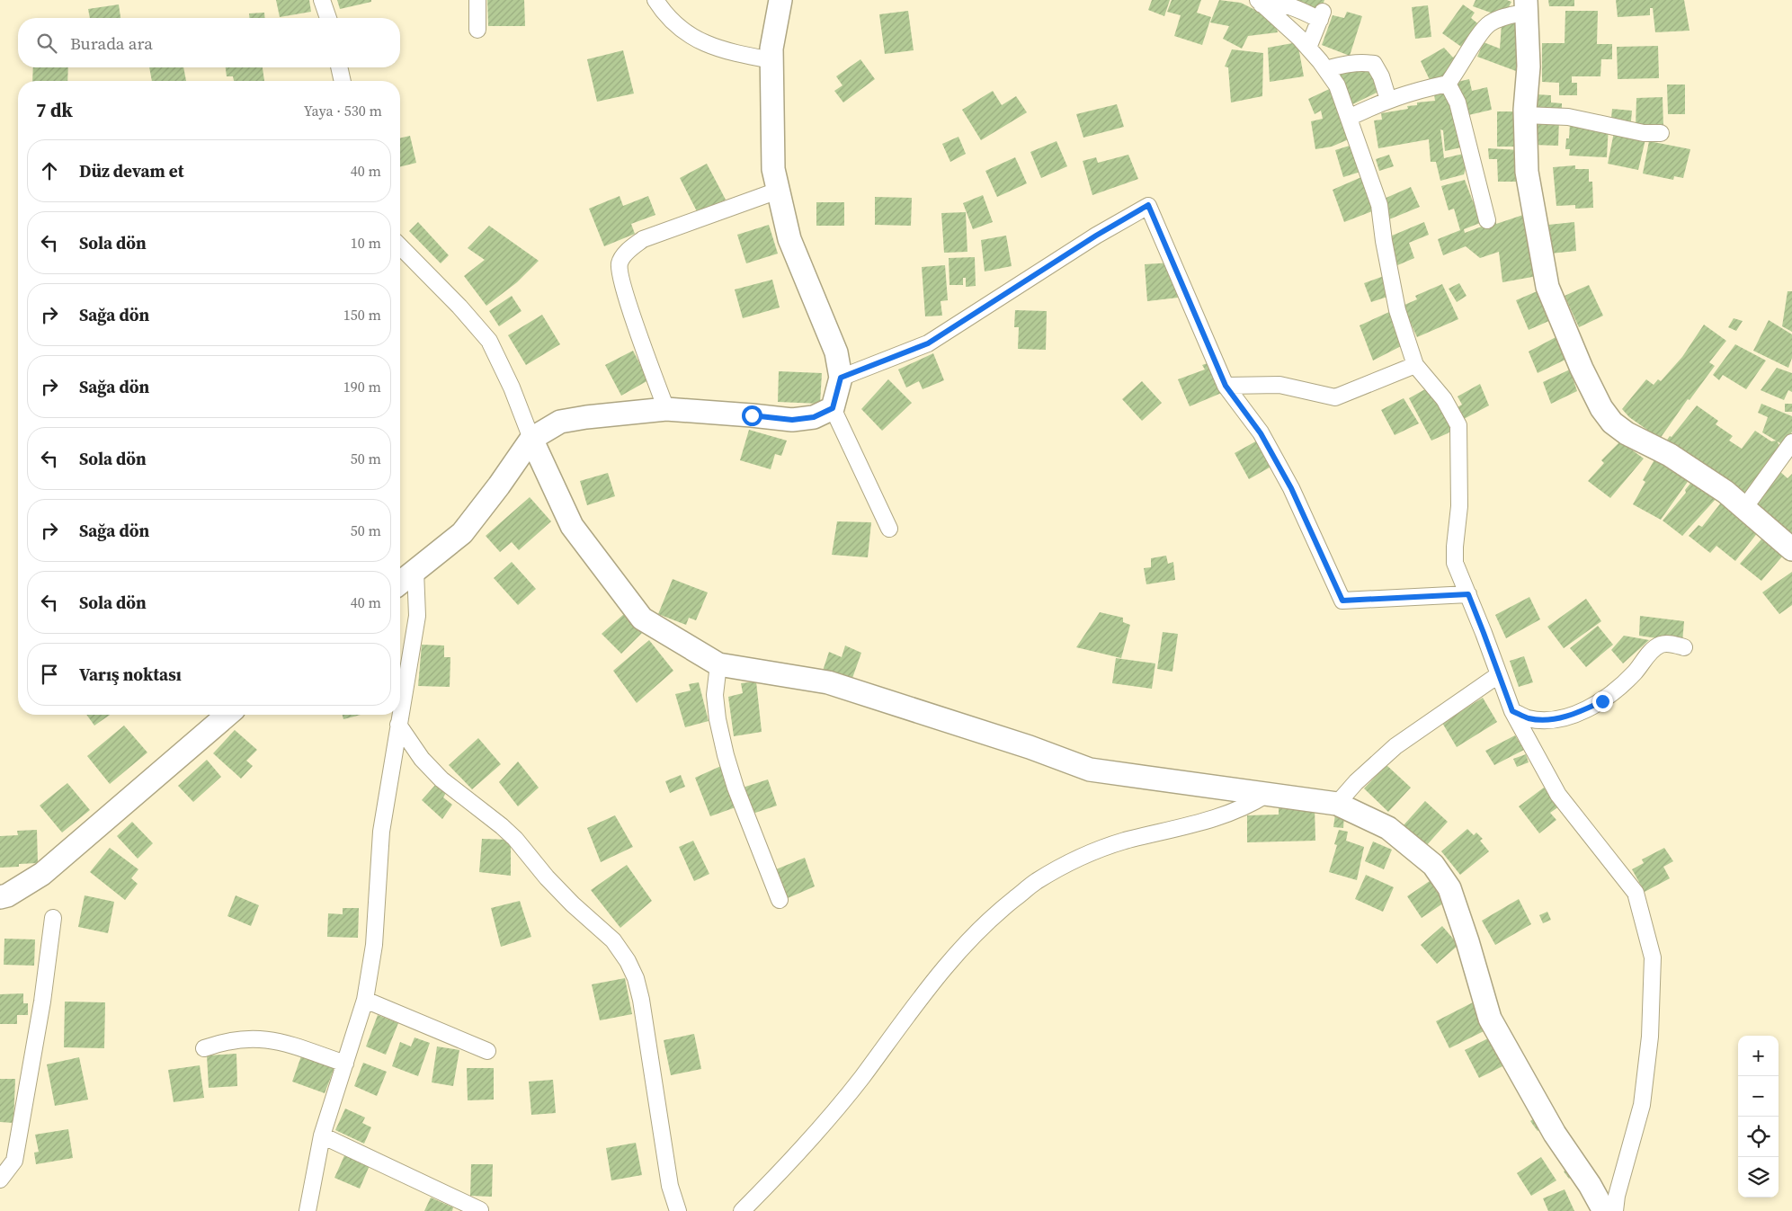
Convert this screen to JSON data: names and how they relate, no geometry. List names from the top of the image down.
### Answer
{
  "page": {
    "search": "Burada ara",
    "heading": ["7 dk", "Yaya · 530 m"],
    "list": [
      ["Düz devam et", "40 m"],
      ["Sola dön", "10 m"],
      ["Sağa dön", "150 m"],
      ["Sağa dön", "190 m"],
      ["Sola dön", "50 m"],
      ["Sağa dön", "50 m"],
      ["Sola dön", "40 m"],
      "Varış noktası"
    ],
    "map_buttons": ["+", "−"]
  }
}
